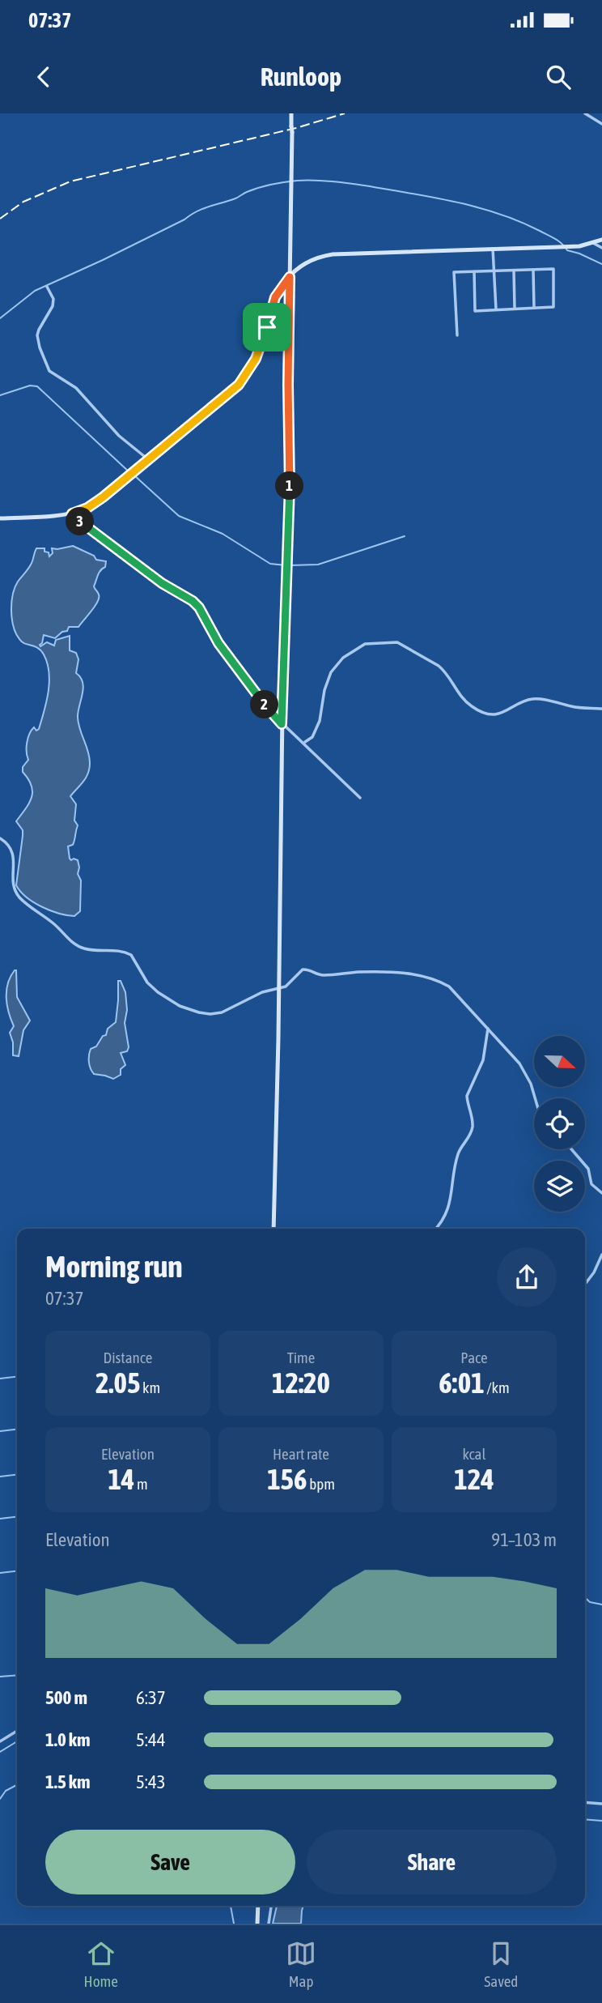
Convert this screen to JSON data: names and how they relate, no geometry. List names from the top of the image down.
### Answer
{
  "north": "right",
  "page": {
    "status": "07:37",
    "header": "Runloop",
    "pins": ["1", "3", "2"],
    "heading": ["Morning run", "07:37"],
    "stats": [
      ["Distance", "2.05 km"],
      ["Time", "12:20"],
      ["Pace", "6:01 /km"],
      ["Elevation", "14 m"],
      ["Heart rate", "156 bpm"],
      ["kcal", "124"]
    ],
    "chart": ["Elevation", "91–103 m"],
    "list": [
      {
        "name": "500 m",
        "note": "6:37"
      },
      {
        "name": "1.0 km",
        "note": "5:44"
      },
      {
        "name": "1.5 km",
        "note": "5:43"
      }
    ],
    "buttons": ["Save", "Share"],
    "tabs": ["Home", "Map", "Saved"]
  }
}
